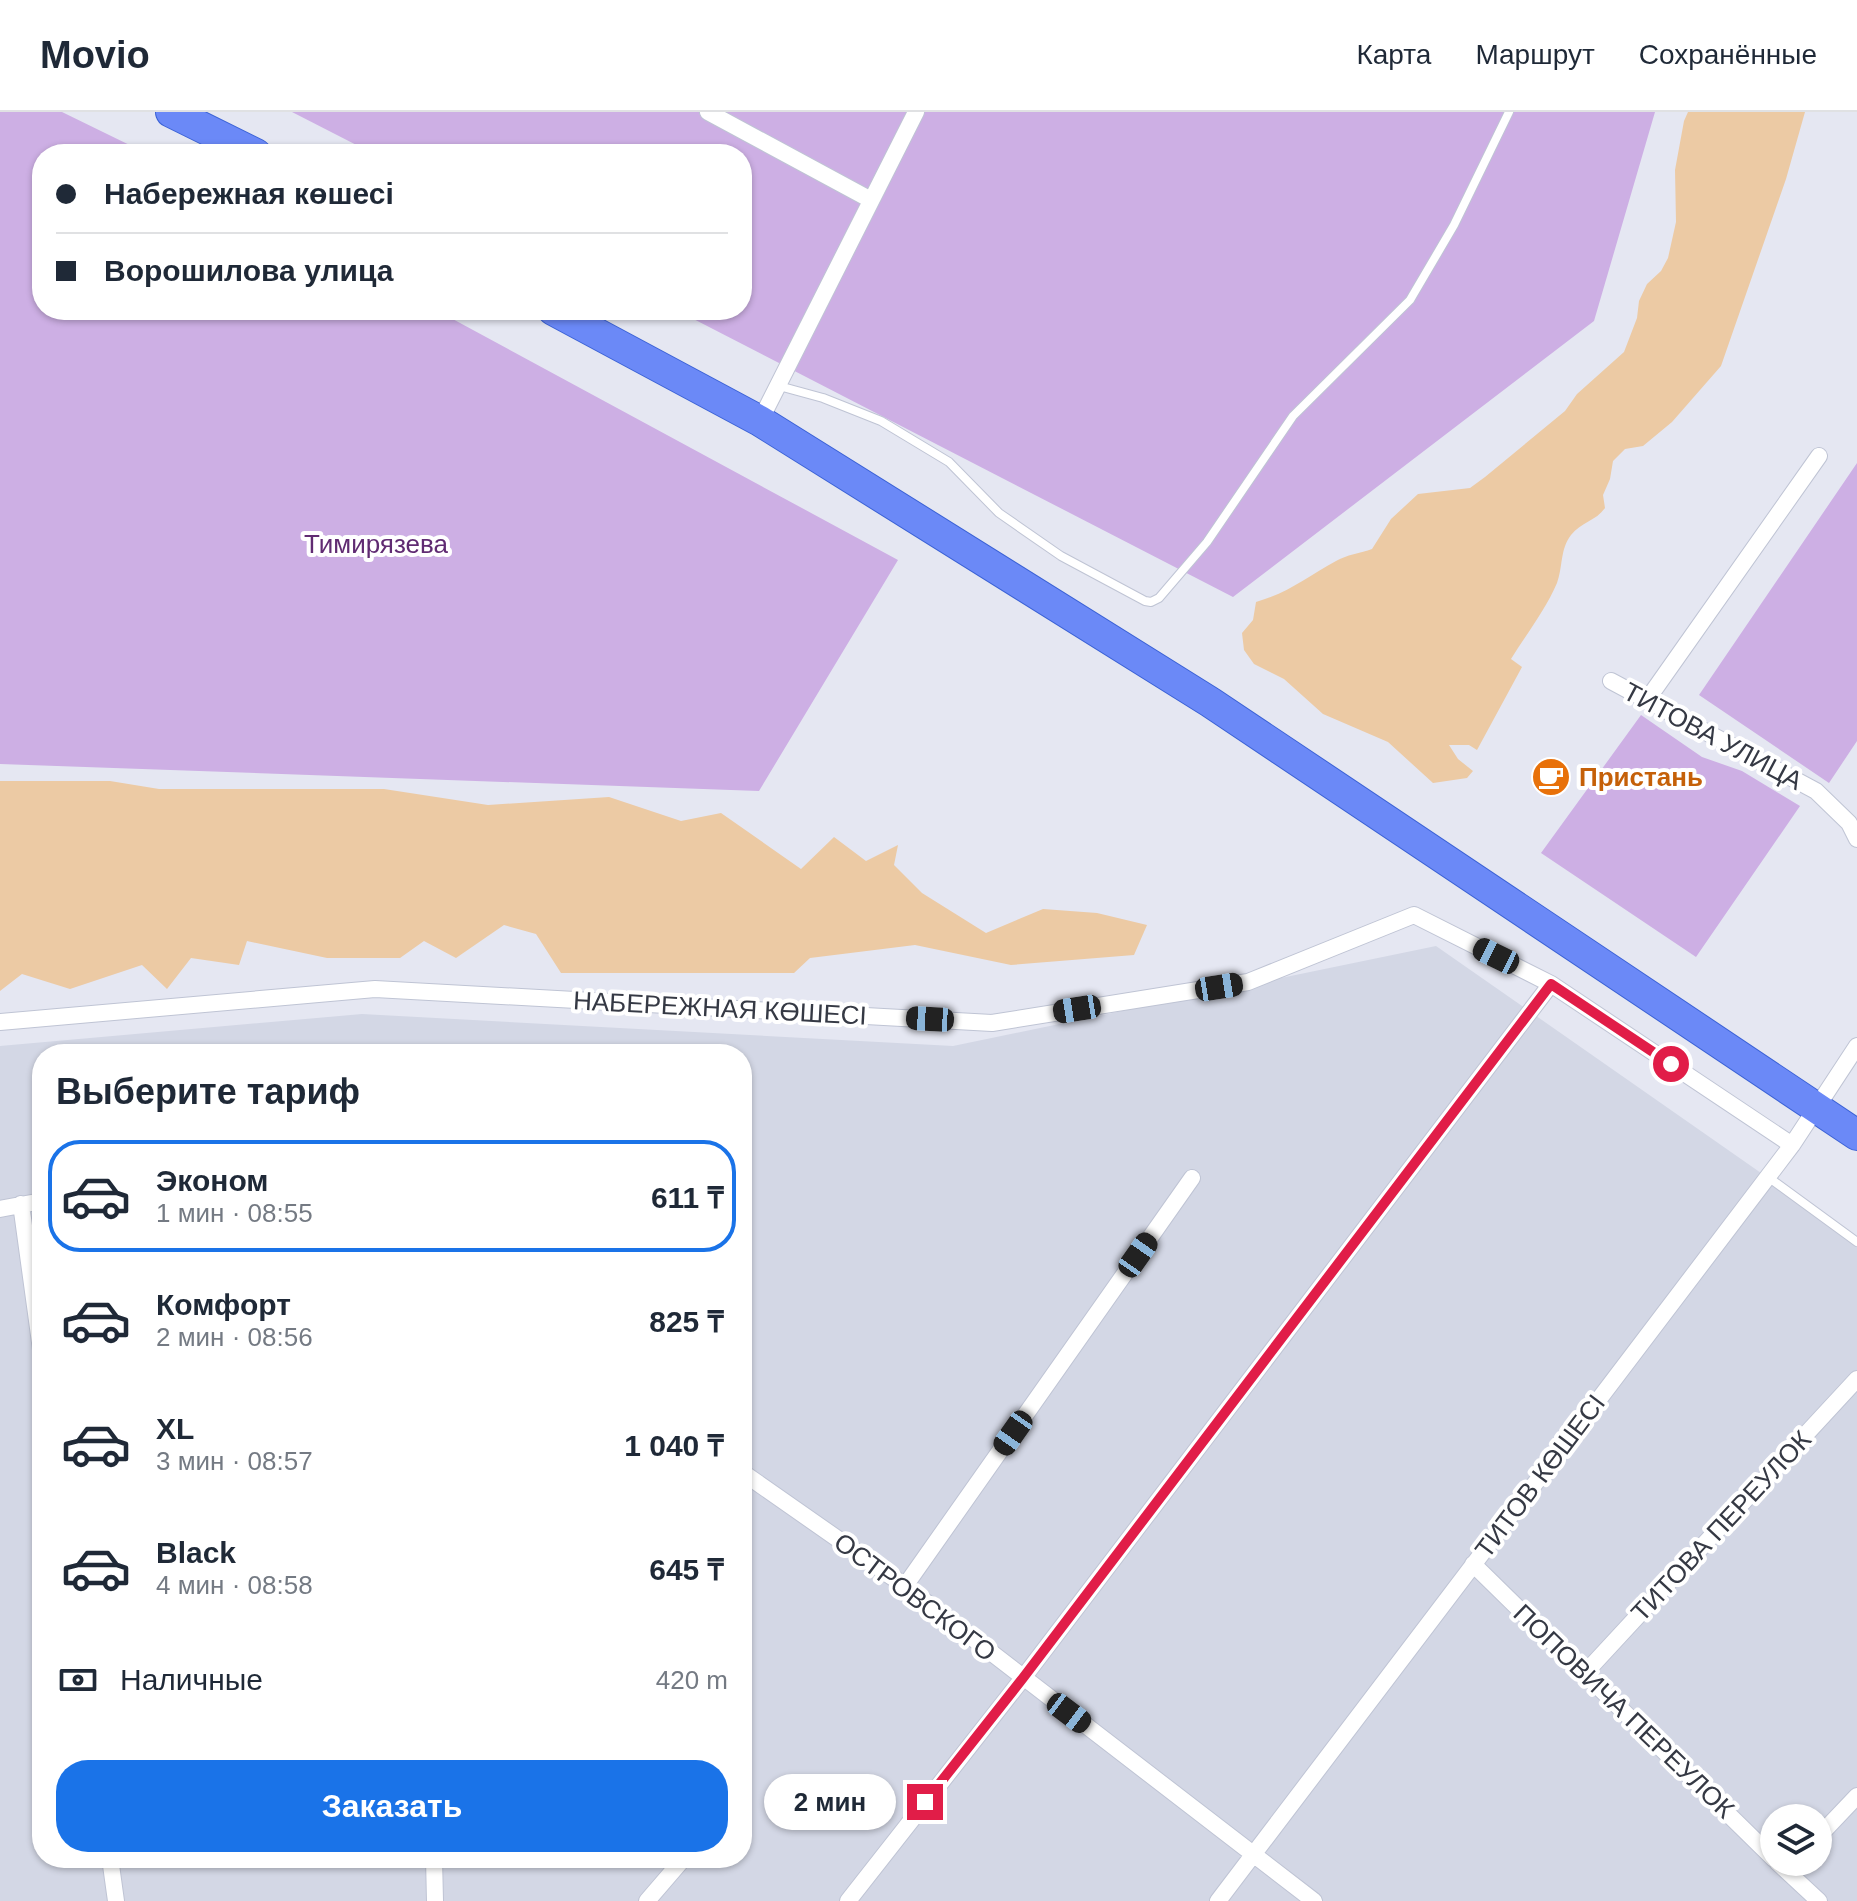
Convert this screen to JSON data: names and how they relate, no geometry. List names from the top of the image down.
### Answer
{
  "streets": {
    "street": [
      "ТИТОВА УЛИЦА",
      "НАБЕРЕЖНАЯ КӨШЕСІ",
      "ТИТОВ КӨШЕСІ",
      "ТИТОВА ПЕРЕУЛОК",
      "ОСТРОВСКОГО",
      "ПОПОВИЧА ПЕРЕУЛОК"
    ]
  },
  "crossings": [
    ["НАБЕРЕЖНАЯ КӨШЕСІ", "ТИТОВ КӨШЕСІ"],
    ["ТИТОВ КӨШЕСІ", "ОСТРОВСКОГО"],
    ["ТИТОВ КӨШЕСІ", "ПОПОВИЧА ПЕРЕУЛОК"],
    ["ТИТОВА ПЕРЕУЛОК", "ПОПОВИЧА ПЕРЕУЛОК"]
  ],
  "parks": ["Тимирязева"],
  "places": {
    "cafe": ["Пристань"]
  },
  "page": {
    "header": "Movio",
    "nav": ["Карта", "Маршрут", "Сохранённые"],
    "banner": ["Набережная көшесі", "Ворошилова улица"],
    "heading": "Выберите тариф",
    "list": [
      {
        "name": "Эконом",
        "note": "1 мин · 08:55",
        "value": "611 ₸"
      },
      {
        "name": "Комфорт",
        "note": "2 мин · 08:56",
        "value": "825 ₸"
      },
      {
        "name": "XL",
        "note": "3 мин · 08:57",
        "value": "1 040 ₸"
      },
      {
        "name": "Black",
        "note": "4 мин · 08:58",
        "value": "645 ₸"
      }
    ],
    "pay": ["Наличные", "420 m"],
    "buttons": "Заказать",
    "bubble": "2 мин"
  }
}
